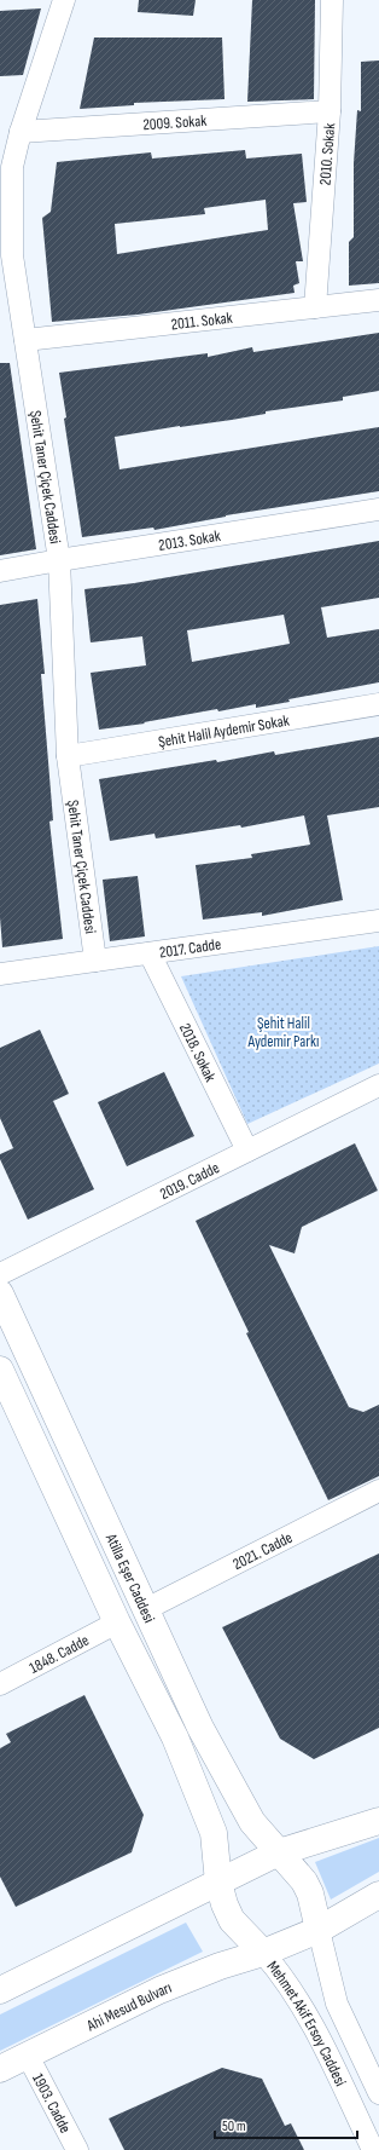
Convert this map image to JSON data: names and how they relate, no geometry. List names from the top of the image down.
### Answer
{
  "streets": {
    "main road": ["Atilla Eşer Caddesi", "Ahi Mesud Bulvarı"],
    "street": [
      "2009. Sokak",
      "2010. Sokak",
      "2011. Sokak",
      "Şehit Taner Çiçek Caddesi",
      "2013. Sokak",
      "Şehit Halil Aydemir Sokak",
      "2017. Cadde",
      "2018. Sokak",
      "2019. Cadde",
      "2021. Cadde",
      "1848. Cadde",
      "Mehmet Akif Ersoy Caddesi",
      "1903. Cadde"
    ]
  },
  "crossings": [
    ["2009. Sokak", "2010. Sokak"],
    ["2009. Sokak", "Şehit Taner Çiçek Caddesi"],
    ["2010. Sokak", "2011. Sokak"],
    ["2011. Sokak", "Şehit Taner Çiçek Caddesi"],
    ["Şehit Taner Çiçek Caddesi", "2013. Sokak"],
    ["Şehit Taner Çiçek Caddesi", "Şehit Halil Aydemir Sokak"],
    ["Şehit Taner Çiçek Caddesi", "2017. Cadde"],
    ["2017. Cadde", "2018. Sokak"],
    ["2018. Sokak", "2019. Cadde"],
    ["2021. Cadde", "Atilla Eşer Caddesi"],
    ["Atilla Eşer Caddesi", "1848. Cadde"],
    ["Atilla Eşer Caddesi", "Ahi Mesud Bulvarı"],
    ["Atilla Eşer Caddesi", "Mehmet Akif Ersoy Caddesi"],
    ["Ahi Mesud Bulvarı", "Mehmet Akif Ersoy Caddesi"],
    ["Ahi Mesud Bulvarı", "1903. Cadde"]
  ],
  "parks": ["Şehit Halil Aydemir Parkı"],
  "scale_bar": "50 m"
}
